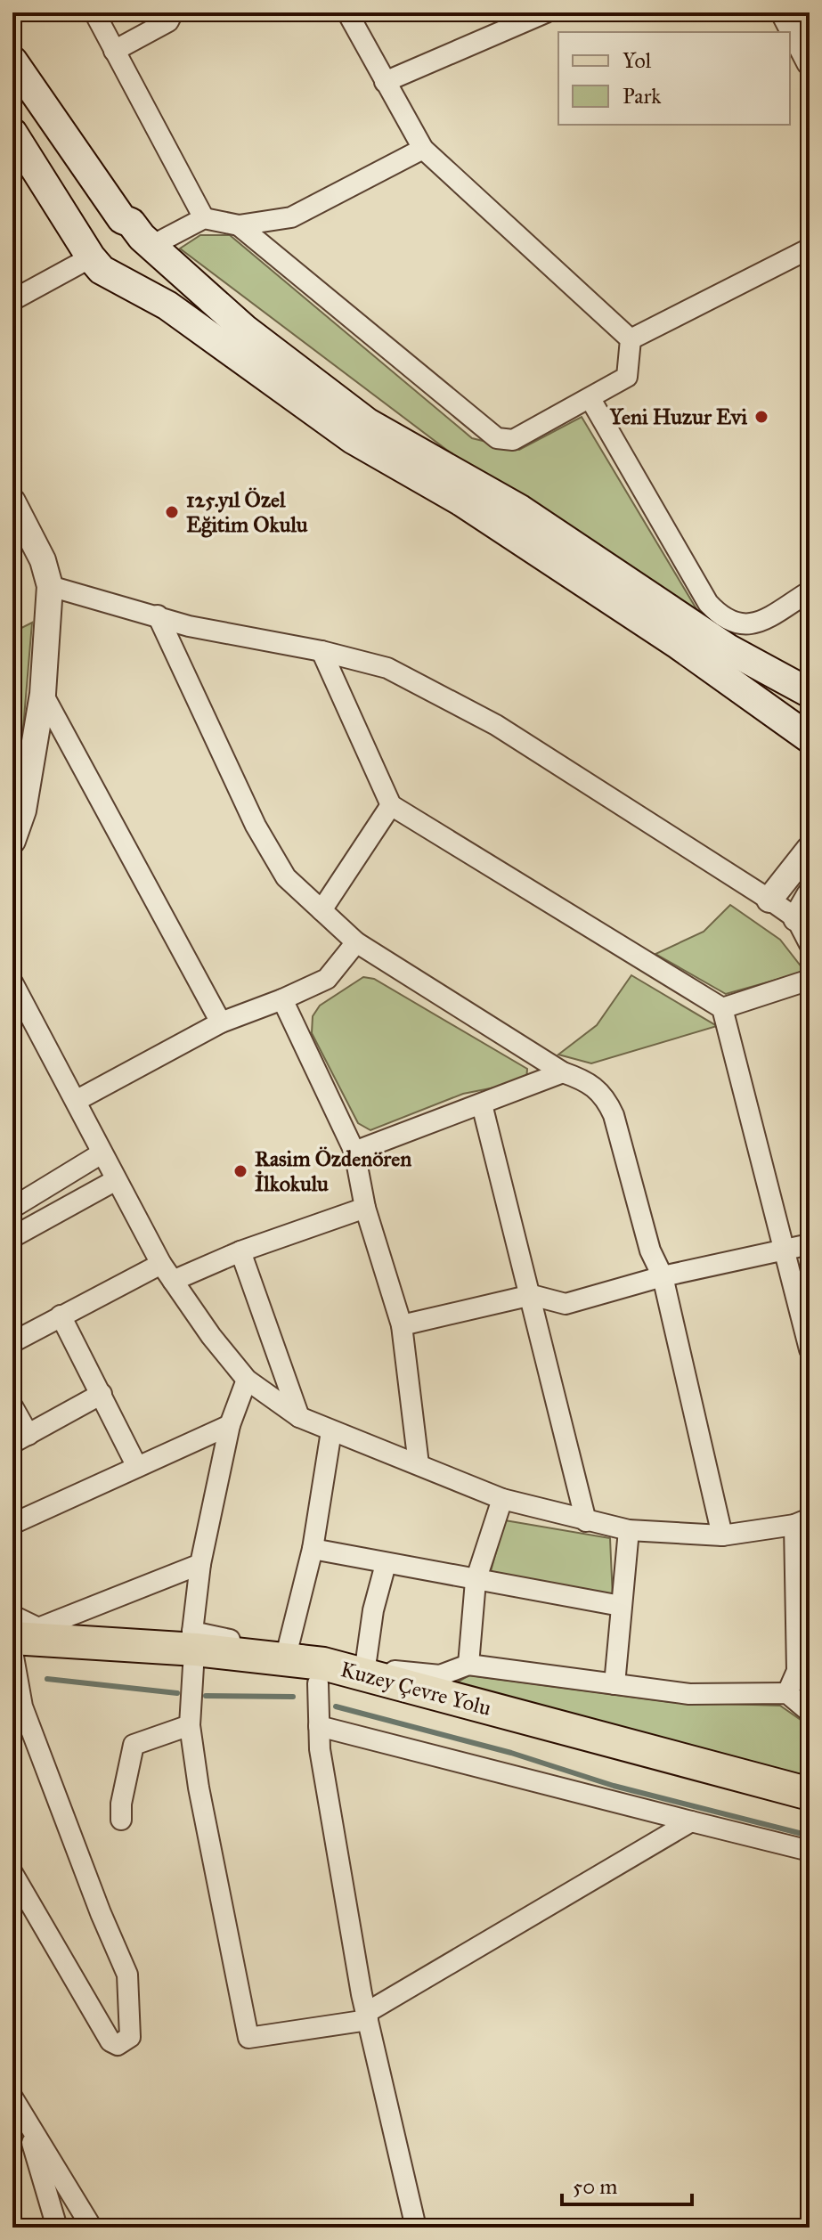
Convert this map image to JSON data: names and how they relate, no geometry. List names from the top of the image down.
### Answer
{
  "streets": {
    "main road": ["Kuzey Çevre Yolu"]
  },
  "places": ["Yeni Huzur Evi", "125.yıl Özel Eğitim Okulu", "Rasim Özdenören İlkokulu"],
  "legend": ["Yol", "Park"],
  "scale_bar": "50 m"
}
